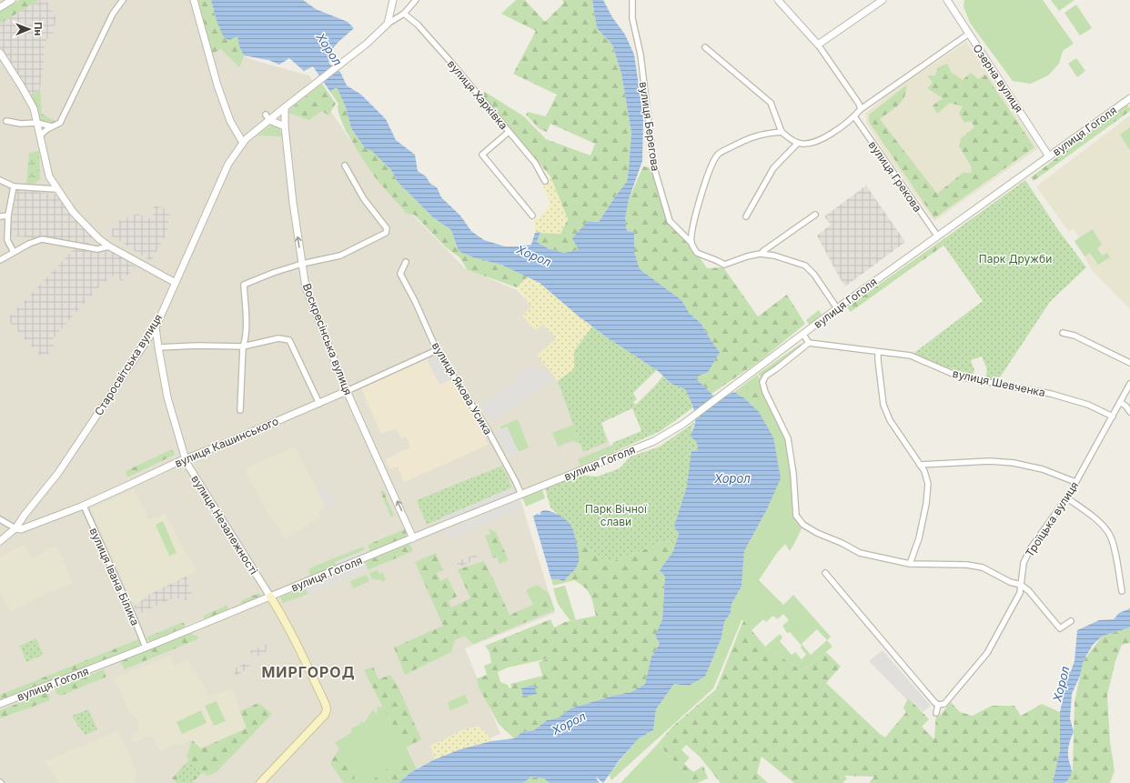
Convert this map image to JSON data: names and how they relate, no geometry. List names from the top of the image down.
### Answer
{
  "streets": {
    "main road": ["вулиця Незалежності"],
    "street": [
      "Озерна вулиця",
      "вулиця Харківка",
      "вулиця Берегова",
      "вулиця Гоголя",
      "вулиця Грекова",
      "Воскресінська вулиця",
      "Старосвітська вулиця",
      "вулиця Шевченка",
      "вулиця Якова Усика",
      "вулиця Кашинського",
      "Троїцька вулиця",
      "вулиця Івана Білика"
    ]
  },
  "crossings": [
    ["Озерна вулиця", "вулиця Гоголя"],
    ["вулиця Гоголя", "вулиця Грекова"],
    ["вулиця Гоголя", "Воскресінська вулиця"],
    ["вулиця Гоголя", "вулиця Якова Усика"],
    ["вулиця Гоголя", "вулиця Незалежності"],
    ["вулиця Гоголя", "вулиця Івана Білика"],
    ["Воскресінська вулиця", "Старосвітська вулиця"],
    ["Воскресінська вулиця", "вулиця Кашинського"],
    ["Старосвітська вулиця", "вулиця Кашинського"],
    ["Старосвітська вулиця", "вулиця Незалежності"],
    ["вулиця Шевченка", "Троїцька вулиця"],
    ["вулиця Якова Усика", "вулиця Кашинського"],
    ["вулиця Кашинського", "вулиця Незалежності"],
    ["вулиця Кашинського", "вулиця Івана Білика"]
  ],
  "one_way": ["Воскресінська вулиця"],
  "districts": ["МИРГОРОД"],
  "water": ["Хорол"],
  "parks": ["Парк Дружби", "Парк Вічної слави"],
  "north": "right"
}
